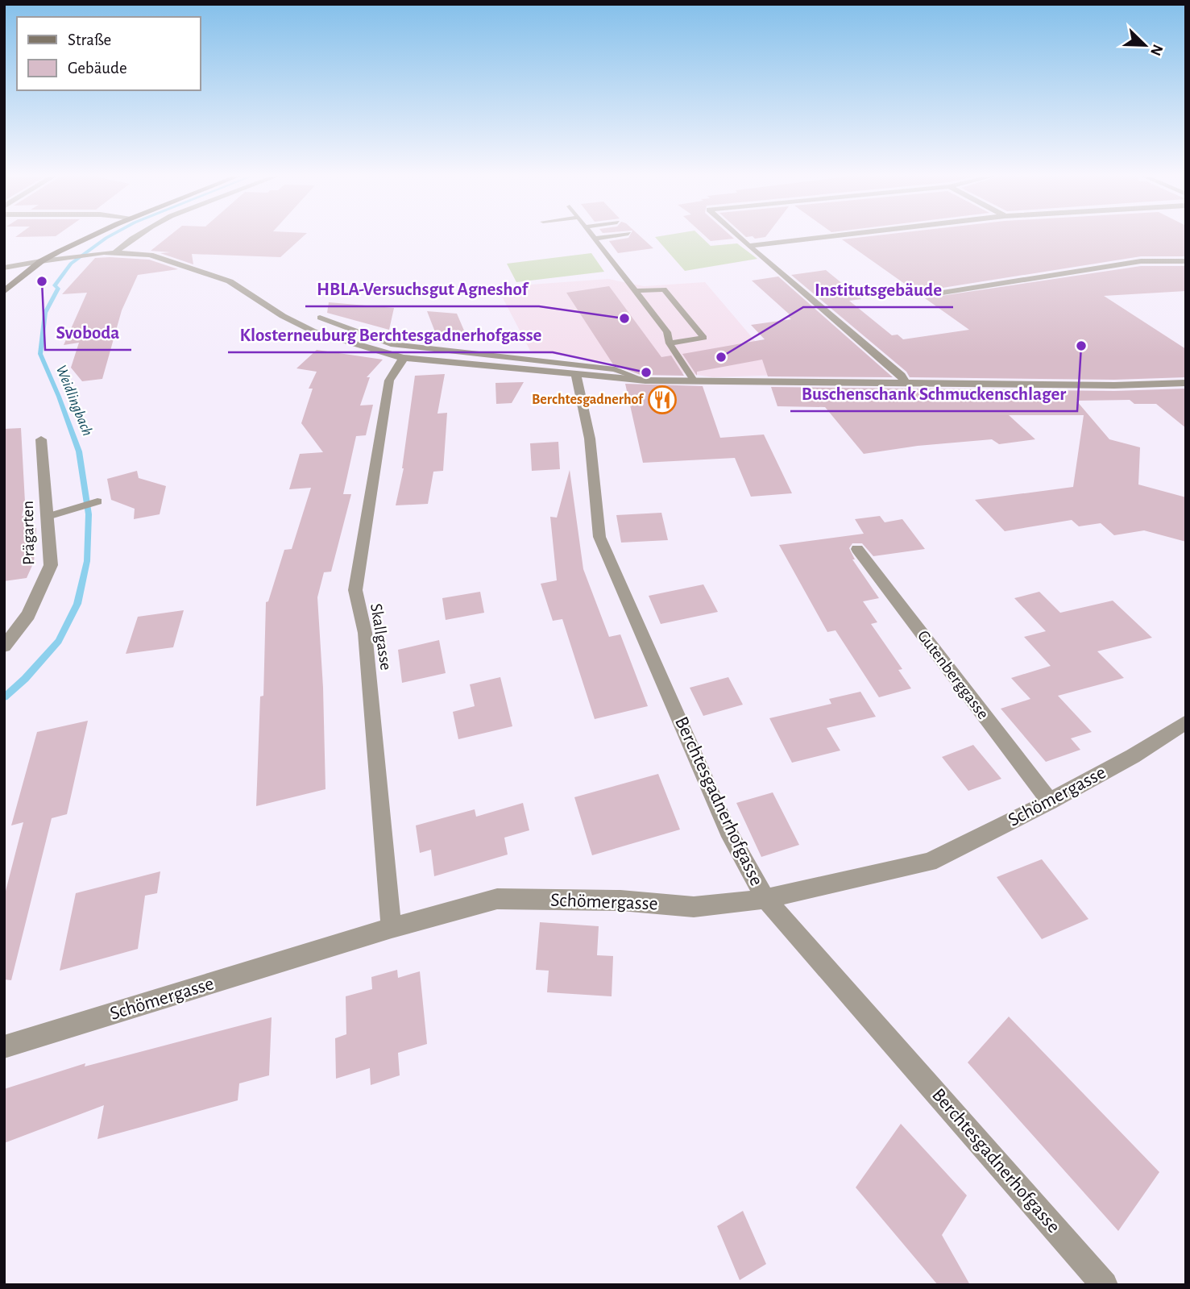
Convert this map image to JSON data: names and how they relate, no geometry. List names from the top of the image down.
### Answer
{
  "streets": {
    "street": [
      "Prägarten",
      "Skallgasse",
      "Gutenberggasse",
      "Schömergasse",
      "Berchtesgadnerhofgasse"
    ]
  },
  "crossings": [
    ["Skallgasse", "Schömergasse"],
    ["Gutenberggasse", "Schömergasse"],
    ["Schömergasse", "Berchtesgadnerhofgasse"]
  ],
  "water": ["Weidlingbach"],
  "places": {
    "other": [
      "Svoboda",
      "HBLA-Versuchsgut Agneshof",
      "Buschenschank Schmuckenschlager",
      "Institutsgebäude",
      "Klosterneuburg Berchtesgadnerhofgasse"
    ],
    "restaurant": ["Berchtesgadnerhof"]
  },
  "legend": ["Straße", "Gebäude"],
  "north": "bottom right"
}
